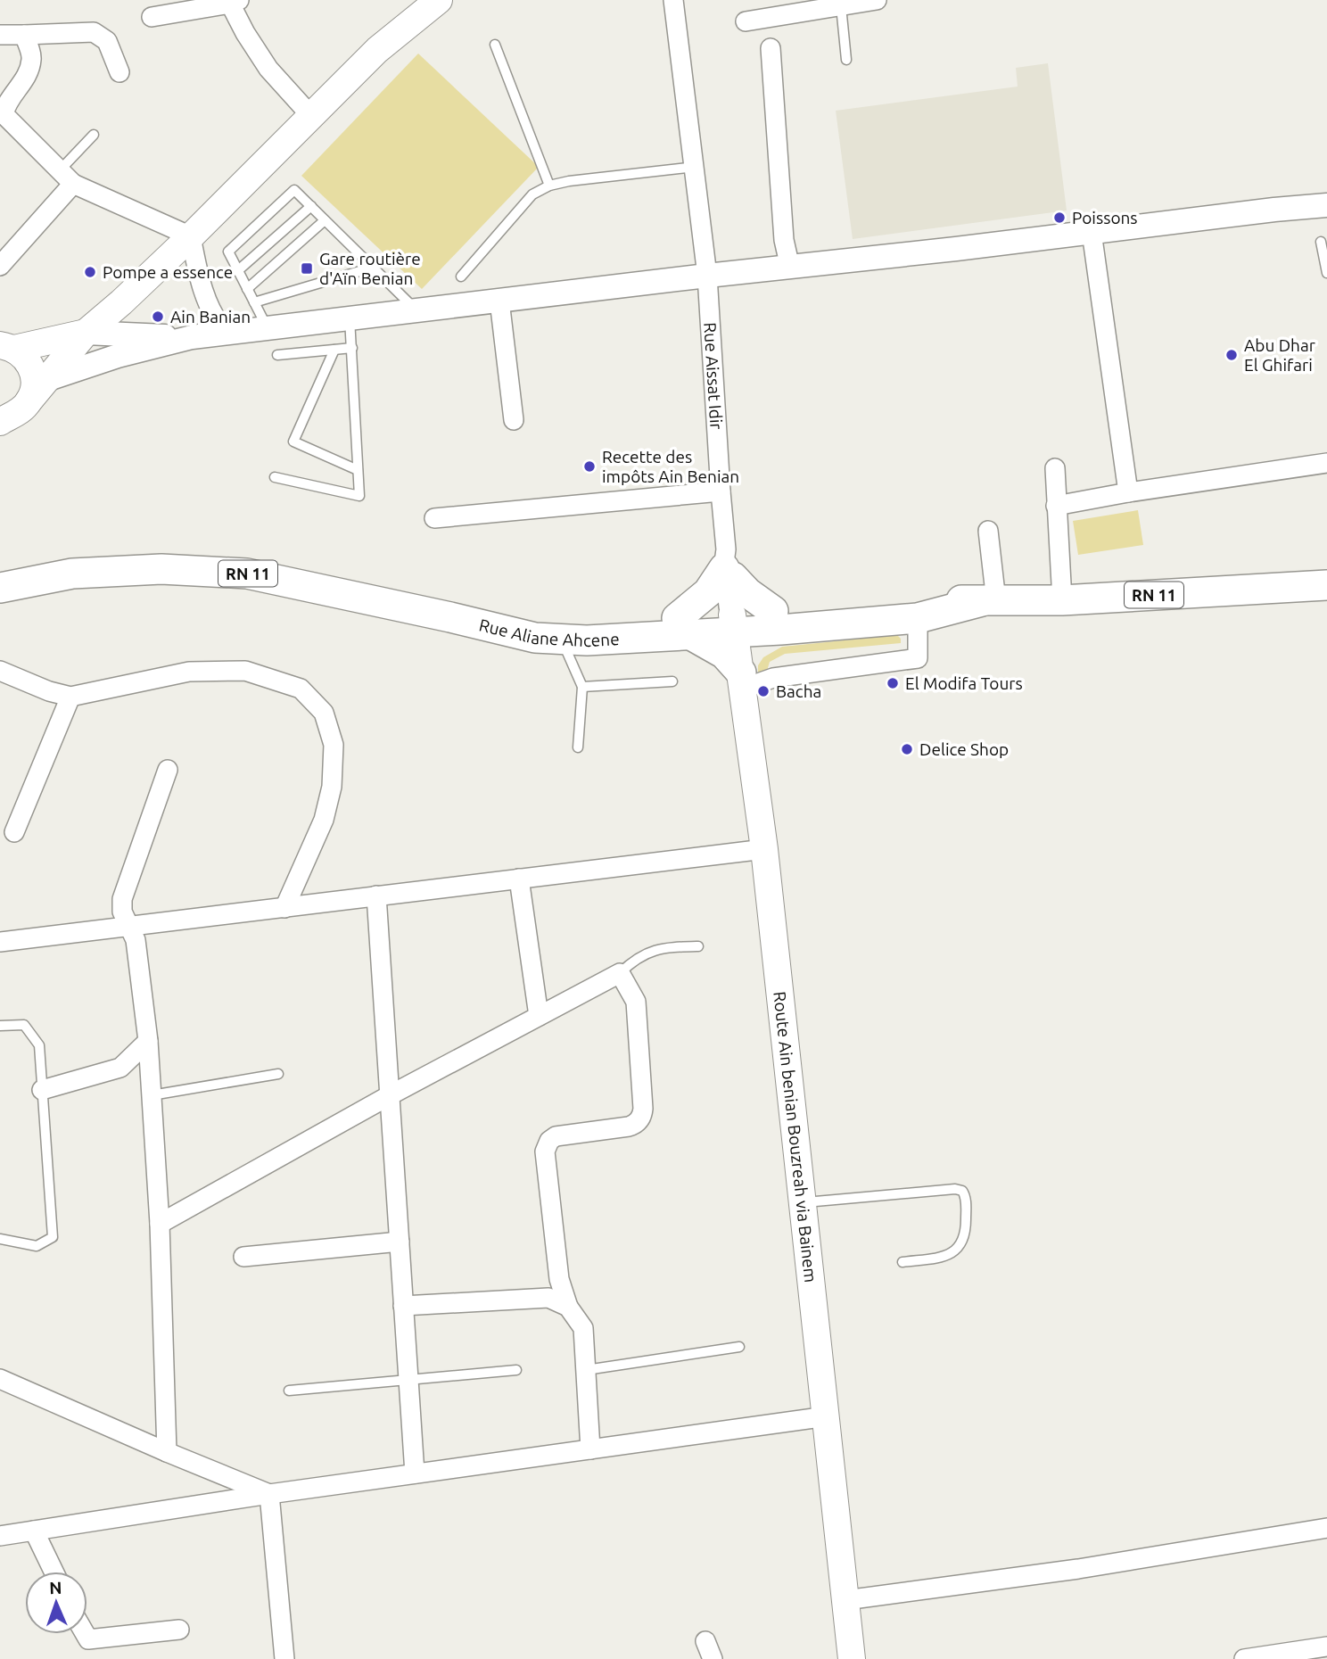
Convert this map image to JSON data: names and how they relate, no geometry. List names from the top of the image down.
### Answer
{
  "streets": {
    "main road": ["RN 11", "Rue Aliane Ahcene", "Route Ain benian Bouzreah via Bainem"],
    "street": ["Rue Aissat Idir"]
  },
  "crossings": [
    ["Rue Aissat Idir", "Rue Aliane Ahcene"],
    ["Rue Aissat Idir", "Route Ain benian Bouzreah via Bainem"],
    ["RN 11", "Rue Aliane Ahcene"],
    ["Rue Aliane Ahcene", "Route Ain benian Bouzreah via Bainem"]
  ],
  "places": {
    "other": [
      "Poissons",
      "Pompe a essence",
      "Ain Banian",
      "Abu Dhar El Ghifari",
      "Recette des impôts Ain Benian",
      "El Modifa Tours",
      "Bacha",
      "Delice Shop"
    ],
    "transit": ["Gare routière d'Aïn Benian"]
  },
  "north": "top"
}
